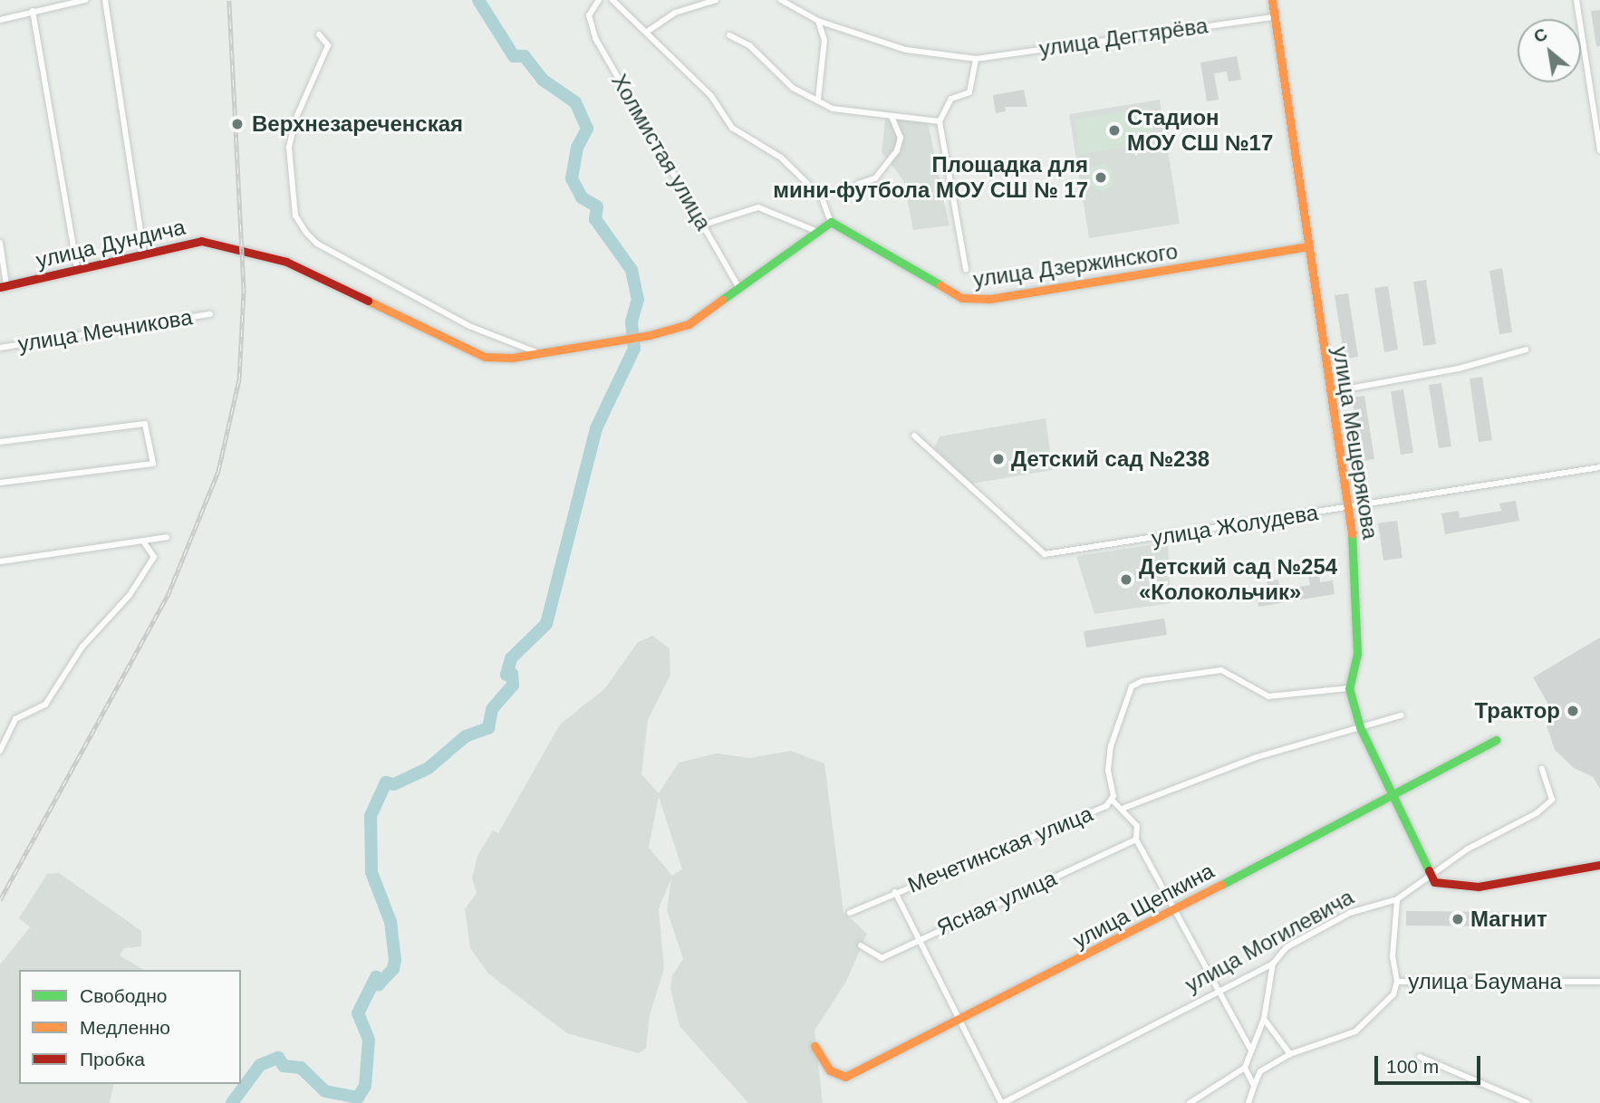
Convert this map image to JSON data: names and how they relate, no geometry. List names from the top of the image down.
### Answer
{
  "streets": {
    "street": [
      "улица Дегтярёва",
      "Холмистая улица",
      "улица Дундича",
      "улица Дзержинского",
      "улица Мечникова",
      "улица Мещерякова",
      "улица Жолудева",
      "Мечетинская улица",
      "Ясная улица",
      "улица Щепкина",
      "улица Могилевича",
      "улица Баумана"
    ]
  },
  "crossings": [
    ["улица Дегтярёва", "улица Мещерякова"],
    ["Холмистая улица", "улица Дундича"],
    ["улица Дзержинского", "улица Мещерякова"],
    ["улица Мещерякова", "улица Жолудева"],
    ["улица Мещерякова", "Мечетинская улица"],
    ["улица Мещерякова", "улица Щепкина"],
    ["улица Мещерякова", "улица Могилевича"]
  ],
  "places": [
    "Верхнезареченская",
    "Стадион МОУ СШ №17",
    "Площадка для мини-футбола МОУ СШ № 17",
    "Детский сад №238",
    "Детский сад №254 «Колокольчик»",
    "Трактор",
    "Магнит"
  ],
  "legend": ["Свободно", "Медленно", "Пробка"],
  "scale_bar": "100 m",
  "north": "top left"
}
